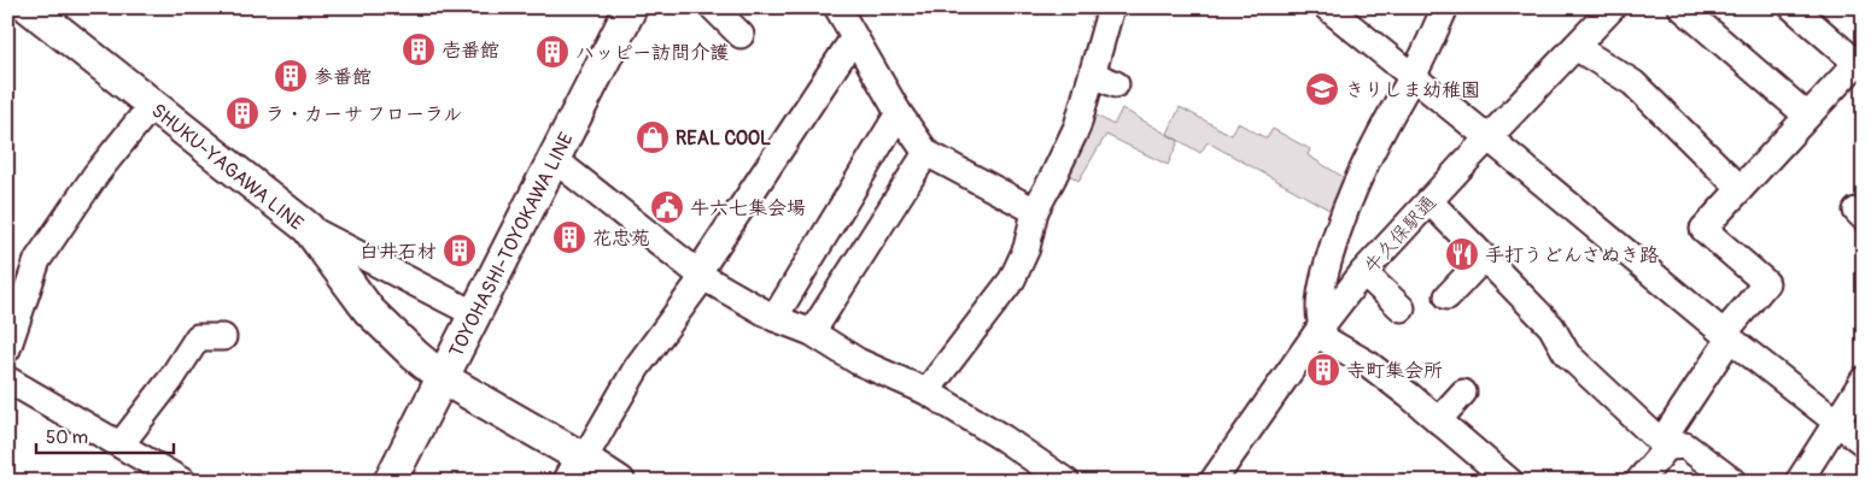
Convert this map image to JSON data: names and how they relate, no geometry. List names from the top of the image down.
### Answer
{
  "streets": {
    "main road": ["SHUKU-YAGAWA LINE", "TOYOHASHI-TOYOKAWA LINE"],
    "street": ["牛久保駅通"]
  },
  "crossings": [
    ["SHUKU-YAGAWA LINE", "TOYOHASHI-TOYOKAWA LINE"]
  ],
  "places": {
    "building": [
      "壱番館",
      "ハッピー訪問介護",
      "参番館",
      "ラ・カーサ フローラル",
      "花忠苑",
      "白井石材",
      "寺町集会所"
    ],
    "school or university": ["きりしま幼稚園"],
    "shop": ["REAL COOL"],
    "public building": ["牛六七集会場"],
    "restaurant": ["手打うどんさぬき路"]
  },
  "scale_bar": "50 m"
}
